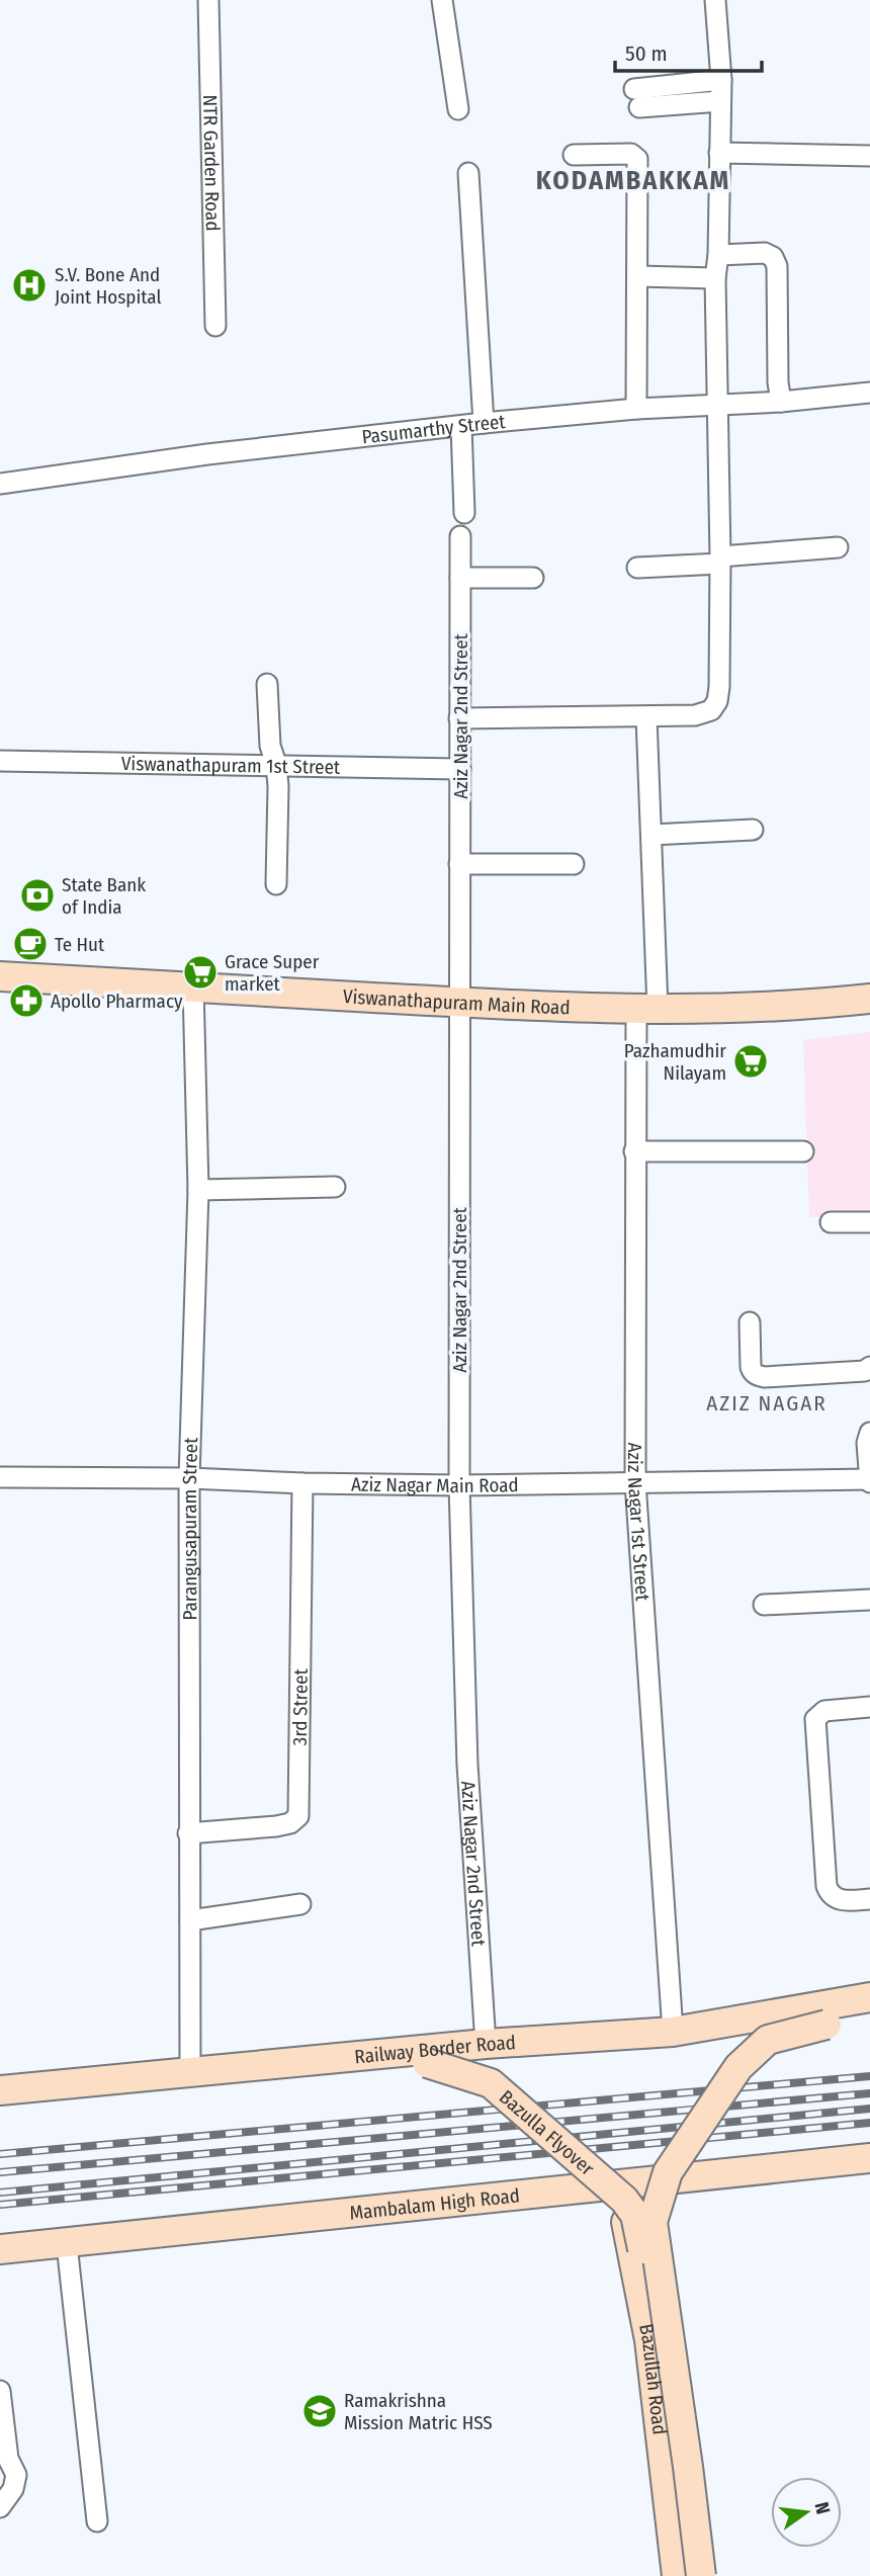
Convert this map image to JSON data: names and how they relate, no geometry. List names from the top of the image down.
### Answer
{
  "streets": {
    "street": [
      "NTR Garden Road",
      "Pasumarthy Street",
      "Aziz Nagar 2nd Street",
      "Viswanathapuram 1st Street",
      "Viswanathapuram Main Road",
      "Aziz Nagar Main Road",
      "Aziz Nagar 1st Street",
      "Parangusapuram Street",
      "3rd Street",
      "Railway Border Road",
      "Bazulla Flyover",
      "Mambalam High Road",
      "Bazullah Road"
    ]
  },
  "crossings": [
    ["Aziz Nagar 2nd Street", "Viswanathapuram 1st Street"],
    ["Aziz Nagar 2nd Street", "Viswanathapuram Main Road"],
    ["Aziz Nagar 2nd Street", "Aziz Nagar Main Road"],
    ["Aziz Nagar 2nd Street", "Railway Border Road"],
    ["Viswanathapuram Main Road", "Aziz Nagar 1st Street"],
    ["Viswanathapuram Main Road", "Parangusapuram Street"],
    ["Aziz Nagar Main Road", "Aziz Nagar 1st Street"],
    ["Aziz Nagar Main Road", "Parangusapuram Street"],
    ["Aziz Nagar Main Road", "3rd Street"],
    ["Aziz Nagar 1st Street", "Railway Border Road"],
    ["Parangusapuram Street", "3rd Street"],
    ["Parangusapuram Street", "Railway Border Road"],
    ["Mambalam High Road", "Bazullah Road"]
  ],
  "districts": ["KODAMBAKKAM", "AZIZ NAGAR"],
  "places": {
    "hospital": ["S.V. Bone And Joint Hospital"],
    "bank": ["State Bank of India"],
    "cafe": ["Te Hut"],
    "supermarket": ["Grace Super market", "Pazhamudhir Nilayam"],
    "pharmacy": ["Apollo Pharmacy"],
    "school or university": ["Ramakrishna Mission Matric HSS"]
  },
  "scale_bar": "50 m",
  "north": "right"
}
